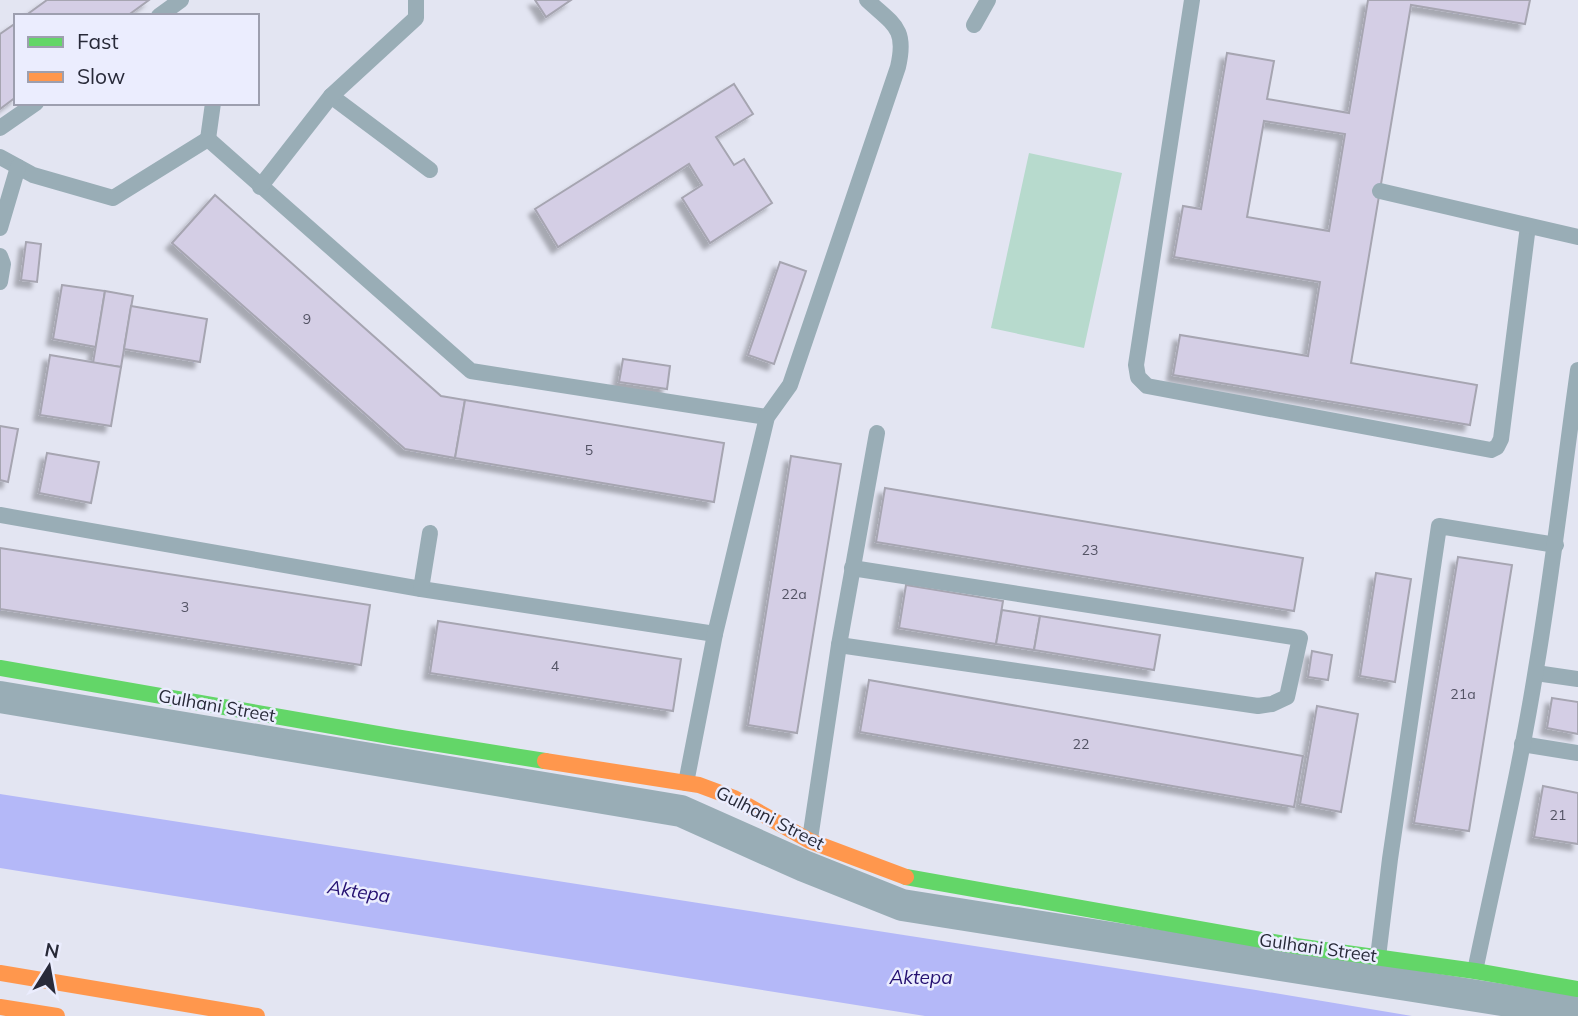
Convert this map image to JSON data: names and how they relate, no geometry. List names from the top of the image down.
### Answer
{
  "streets": {
    "street": ["Gulhani Street"]
  },
  "water": ["Aktepa"],
  "house_numbers": [
    "9",
    "5",
    "23",
    "22а",
    "3",
    "4",
    "21а",
    "22",
    "21"
  ],
  "legend": ["Fast", "Slow"],
  "north": "top"
}
